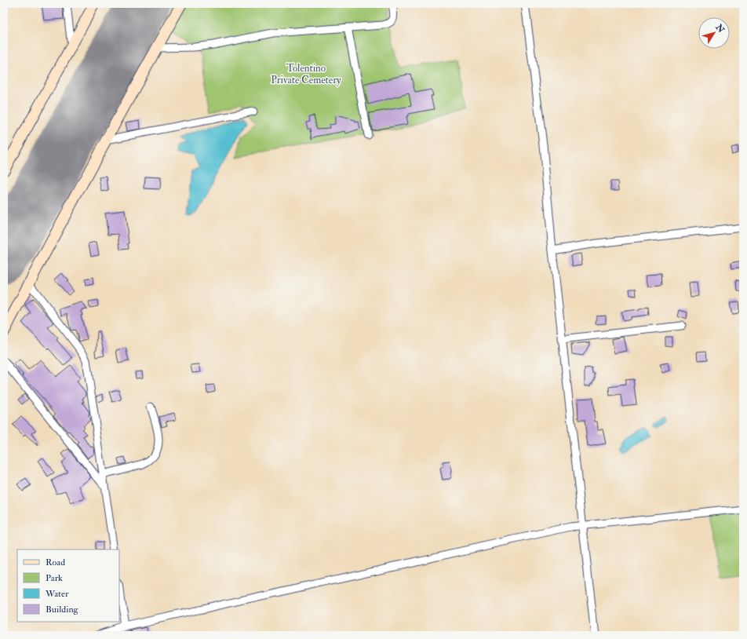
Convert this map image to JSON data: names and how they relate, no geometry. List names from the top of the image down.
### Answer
{
  "parks": ["Tolentino Private Cemetery"],
  "legend": [
    "Road",
    "Park",
    "Water",
    "Building"
  ],
  "north": "top right"
}
